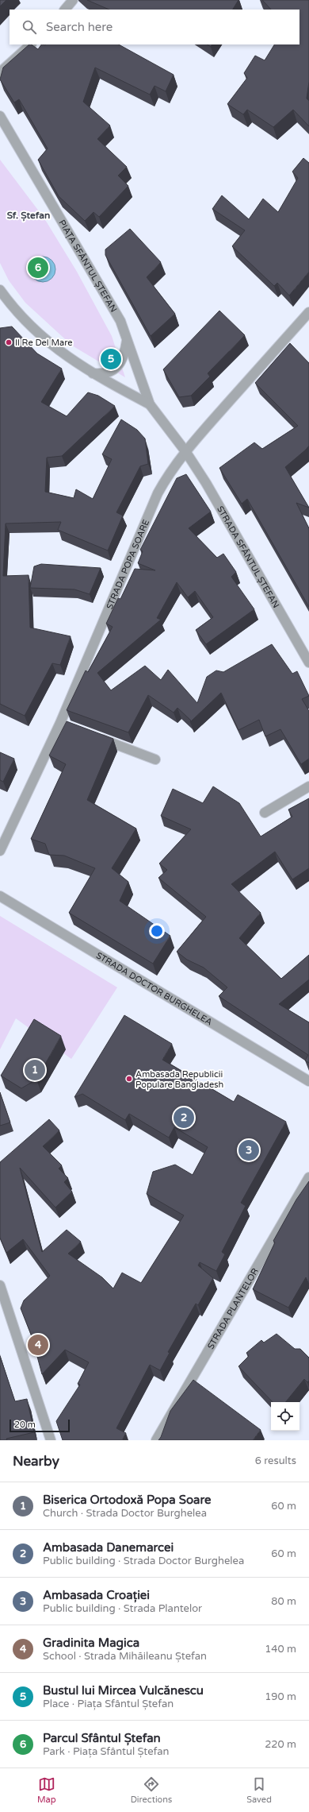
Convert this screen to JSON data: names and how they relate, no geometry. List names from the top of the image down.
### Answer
{
  "streets": {
    "street": [
      "PIAȚA SFÂNTUL ȘTEFAN",
      "STRADA SFÂNTUL ȘTEFAN",
      "STRADA POPA SOARE",
      "STRADA DOCTOR BURGHELEA",
      "STRADA PLANTELOR"
    ]
  },
  "crossings": [
    ["PIAȚA SFÂNTUL ȘTEFAN", "STRADA SFÂNTUL ȘTEFAN"],
    ["PIAȚA SFÂNTUL ȘTEFAN", "STRADA POPA SOARE"],
    ["STRADA SFÂNTUL ȘTEFAN", "STRADA POPA SOARE"]
  ],
  "districts": ["Sf. Ștefan"],
  "places": ["Il Re Del Mare", "Ambasada Republicii Populare Bangladesh"],
  "scale_bar": "20 m",
  "page": {
    "search": "Search here",
    "pins": [
      "6",
      "5",
      "1",
      "2",
      "3",
      "4"
    ],
    "scale": "20 m",
    "heading": ["Nearby", "6 results"],
    "list": [
      {
        "mark": "1",
        "name": "Biserica Ortodoxă Popa Soare",
        "note": "Church · Strada Doctor Burghelea",
        "value": "60 m"
      },
      {
        "mark": "2",
        "name": "Ambasada Danemarcei",
        "note": "Public building · Strada Doctor Burghelea",
        "value": "60 m"
      },
      {
        "mark": "3",
        "name": "Ambasada Croației",
        "note": "Public building · Strada Plantelor",
        "value": "80 m"
      },
      {
        "mark": "4",
        "name": "Gradinita Magica",
        "note": "School · Strada Mihăileanu Ștefan",
        "value": "140 m"
      },
      {
        "mark": "5",
        "name": "Bustul lui Mircea Vulcănescu",
        "note": "Place · Piața Sfântul Ștefan",
        "value": "190 m"
      },
      {
        "mark": "6",
        "name": "Parcul Sfântul Ștefan",
        "note": "Park · Piața Sfântul Ștefan",
        "value": "220 m"
      }
    ],
    "nav": ["Map", "Directions", "Saved"]
  }
}
